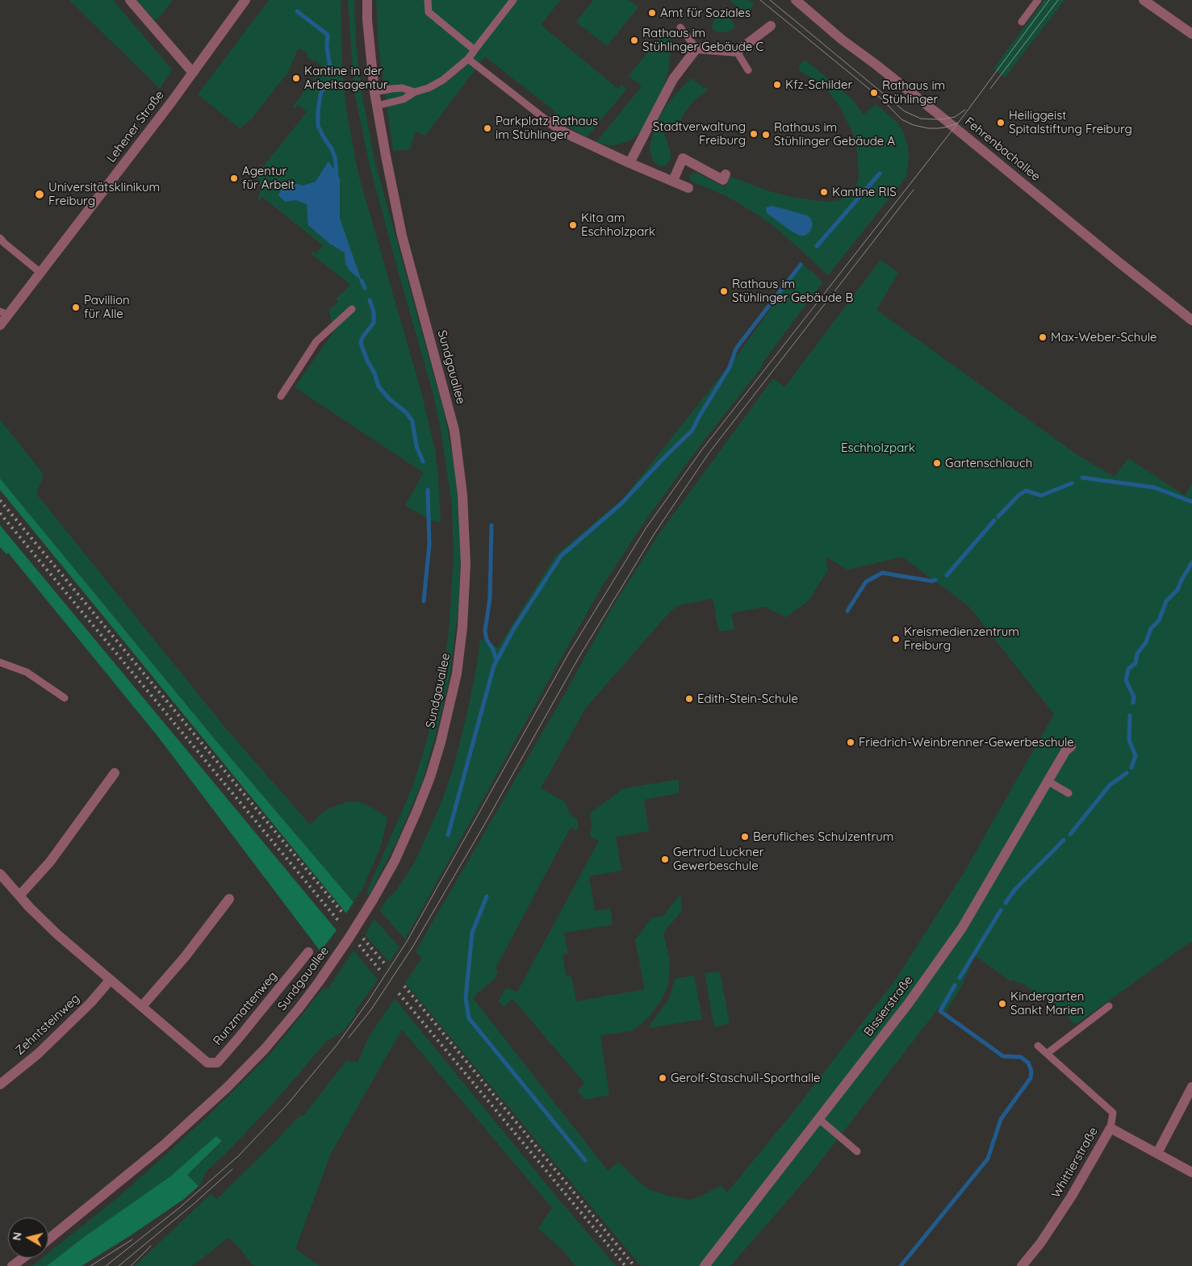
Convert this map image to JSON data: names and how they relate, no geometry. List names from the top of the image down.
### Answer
{
  "streets": {
    "street": [
      "Lehener Straße",
      "Fehrenbachallee",
      "Sundgauallee",
      "Bissierstraße",
      "Runzmattenweg",
      "Zehntsteinweg",
      "Whittierstraße"
    ]
  },
  "crossings": [
    ["Runzmattenweg", "Zehntsteinweg"]
  ],
  "parks": ["Eschholzpark"],
  "places": [
    "Amt für Soziales",
    "Rathaus im Stühlinger Gebäude C",
    "Kantine in der Arbeitsagentur",
    "Kfz-Schilder",
    "Rathaus im Stühlinger",
    "Heiliggeist Spitalstiftung Freiburg",
    "Parkplatz Rathaus im Stühlinger",
    "Stadtverwaltung Freiburg",
    "Rathaus im Stühlinger Gebäude A",
    "Agentur für Arbeit",
    "Kantine RIS",
    "Universitätsklinikum Freiburg",
    "Kita am Eschholzpark",
    "Rathaus im Stühlinger Gebäude B",
    "Pavillion für Alle",
    "Max-Weber-Schule",
    "Gartenschlauch",
    "Kreismedienzentrum Freiburg",
    "Edith-Stein-Schule",
    "Friedrich-Weinbrenner-Gewerbeschule",
    "Berufliches Schulzentrum",
    "Gertrud Luckner Gewerbeschule",
    "Kindergarten Sankt Marien",
    "Gerolf-Staschull-Sporthalle"
  ],
  "north": "left"
}
